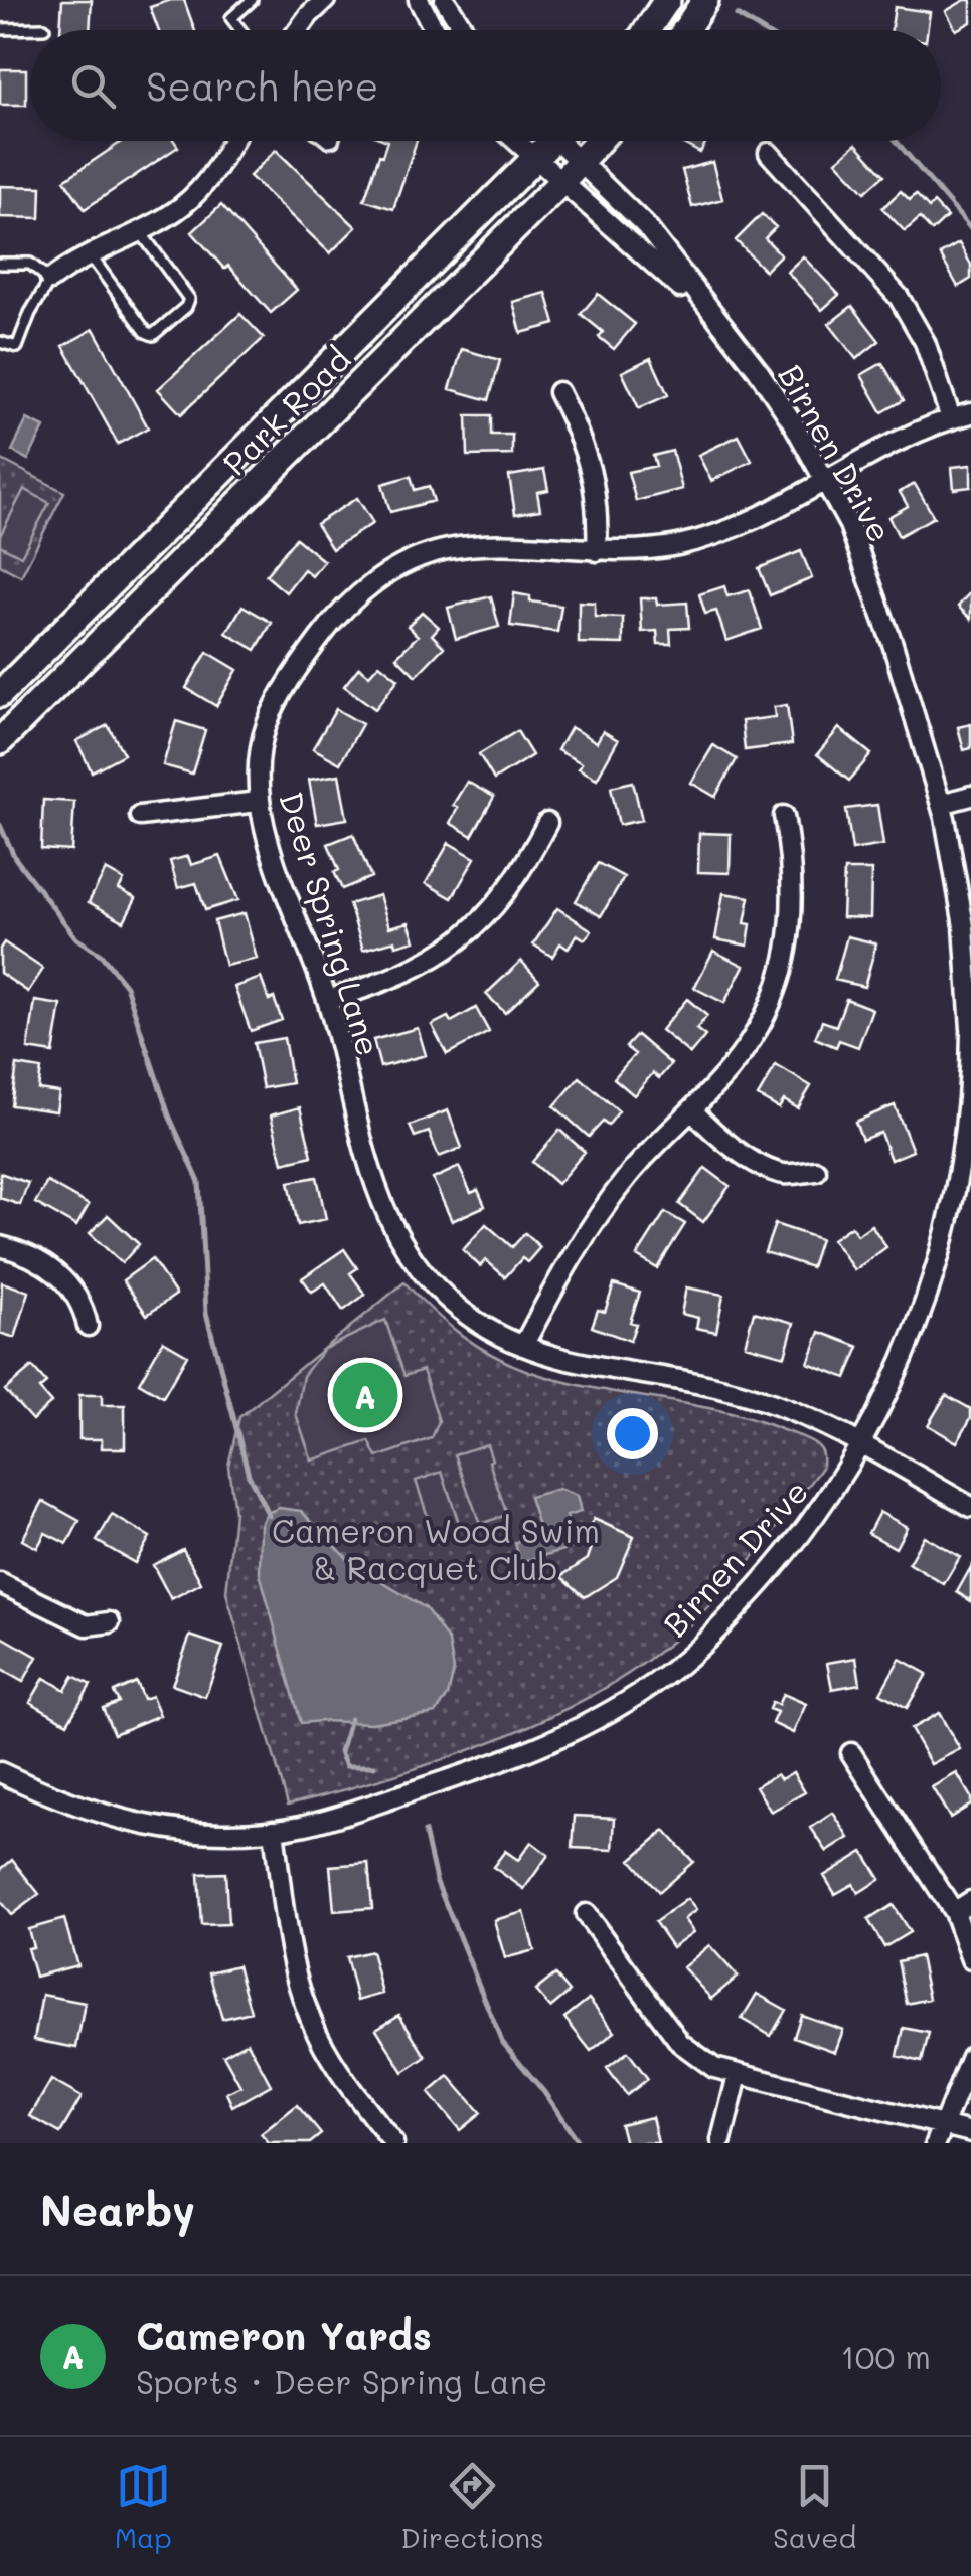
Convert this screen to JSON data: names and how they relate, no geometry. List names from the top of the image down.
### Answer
{
  "streets": {
    "main road": ["Park Road"],
    "street": ["Birnen Drive", "Deer Spring Lane"]
  },
  "crossings": [
    ["Park Road", "Birnen Drive"],
    ["Birnen Drive", "Deer Spring Lane"]
  ],
  "parks": ["Cameron Wood Swim & Racquet Club"],
  "page": {
    "search": "Search here",
    "pins": "A",
    "heading": "Nearby",
    "list": [
      {
        "mark": "A",
        "name": "Cameron Yards",
        "note": "Sports · Deer Spring Lane",
        "value": "100 m"
      }
    ],
    "nav": ["Map", "Directions", "Saved"]
  }
}
